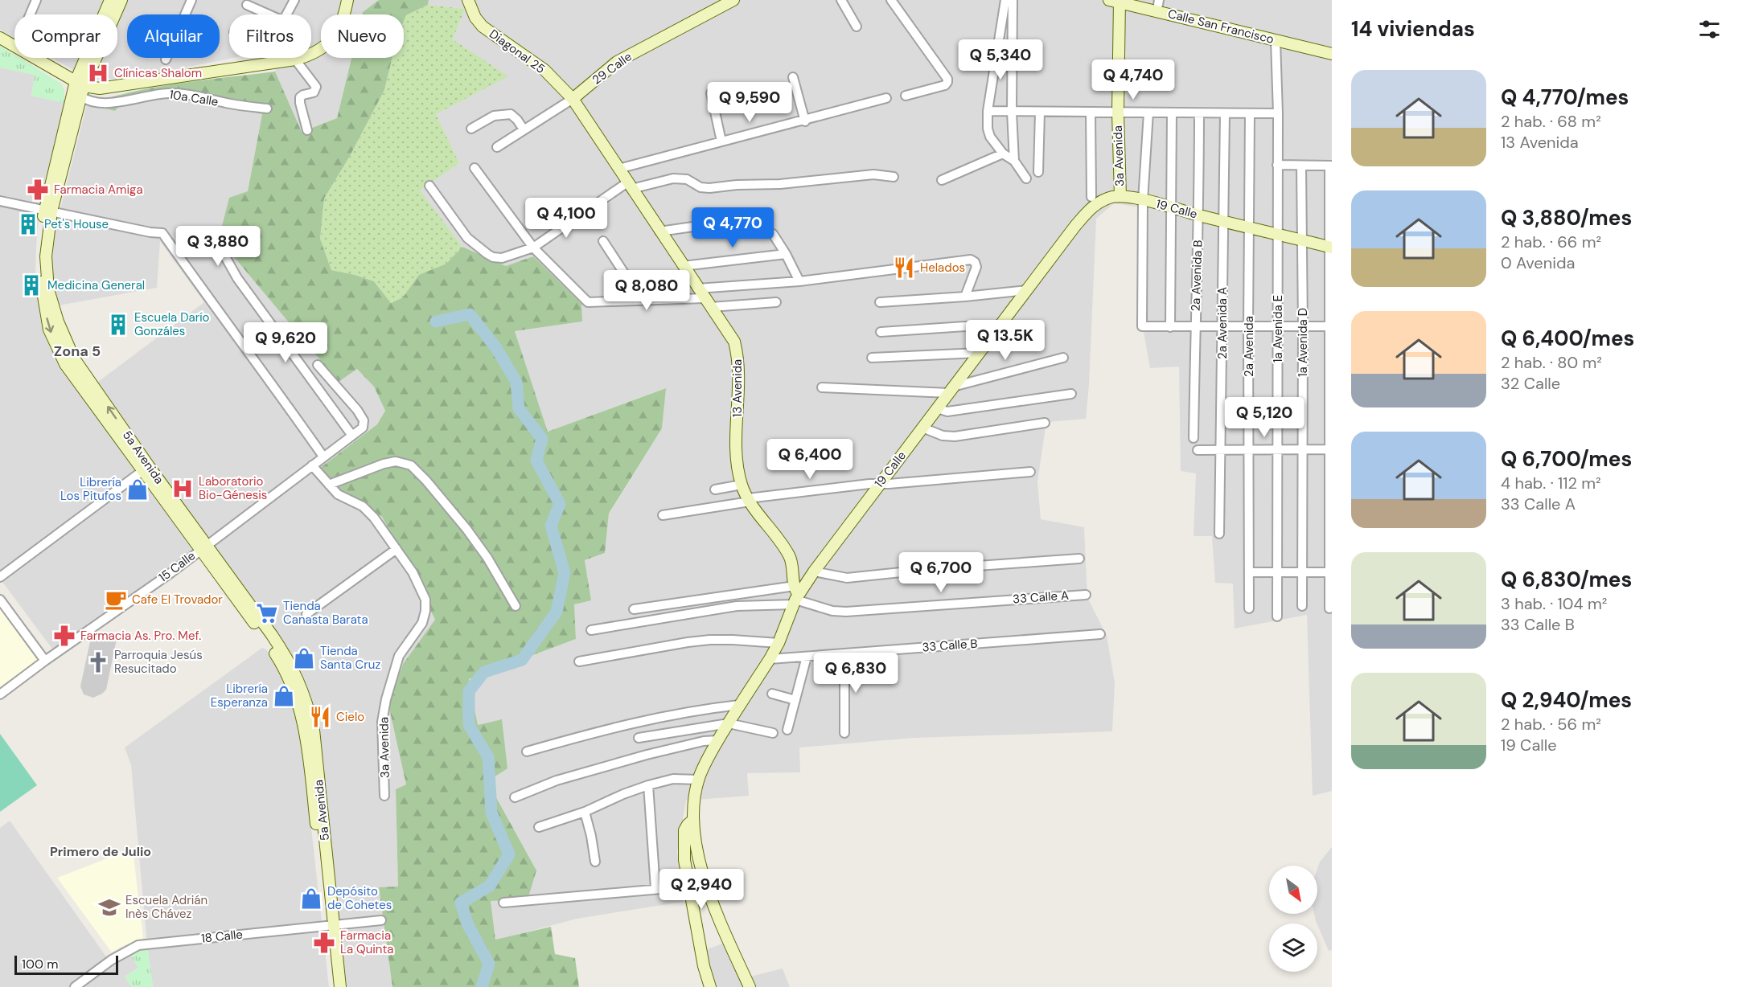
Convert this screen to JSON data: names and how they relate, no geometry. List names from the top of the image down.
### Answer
{
  "streets": {
    "street": [
      "Calle San Francisco",
      "Diagonal 25",
      "29 Calle",
      "10a Calle",
      "3a Avenida",
      "19 Calle",
      "2a Avenida B",
      "2a Avenida A",
      "1a Avenida E",
      "1a Avenida D",
      "2a Avenida",
      "13 Avenida",
      "5a Avenida",
      "15 Calle",
      "33 Calle A",
      "33 Calle B",
      "18 Calle"
    ]
  },
  "crossings": [
    ["Calle San Francisco", "3a Avenida"],
    ["Calle San Francisco", "1a Avenida E"],
    ["Diagonal 25", "29 Calle"],
    ["Diagonal 25", "13 Avenida"],
    ["29 Calle", "13 Avenida"],
    ["10a Calle", "5a Avenida"],
    ["3a Avenida", "19 Calle"],
    ["19 Calle", "2a Avenida B"],
    ["19 Calle", "2a Avenida A"],
    ["19 Calle", "1a Avenida E"],
    ["19 Calle", "1a Avenida D"],
    ["19 Calle", "2a Avenida"],
    ["19 Calle", "13 Avenida"],
    ["19 Calle", "33 Calle A"],
    ["19 Calle", "33 Calle B"],
    ["13 Avenida", "33 Calle A"],
    ["5a Avenida", "15 Calle"],
    ["5a Avenida", "18 Calle"]
  ],
  "districts": ["Zona 5", "Primero de Julio"],
  "places": {
    "hospital": ["Clínicas Shalom", "Laboratorio Bio-Génesis"],
    "pharmacy": ["Farmacia Amiga", "Farmacia As. Pro. Mef.", "Farmacia La Quinta"],
    "building": ["Pet's House", "Medicina General", "Escuela Darío Gonzáles"],
    "restaurant": ["Helados", "Cielo"],
    "shop": [
      "Librería Los Pitufos",
      "Tienda Santa Cruz",
      "Librería Esperanza",
      "Depósito de Cohetes"
    ],
    "cafe": ["Cafe El Trovador"],
    "supermarket": ["Tienda Canasta Barata"],
    "church": ["Parroquia Jesús Resucitado"],
    "school or university": ["Escuela Adrián Inès Chávez"]
  },
  "scale_bar": "100 m",
  "north": "bottom right",
  "page": {
    "heading": "14 viviendas",
    "chip": [
      "Comprar",
      "Alquilar",
      "Filtros",
      "Nuevo"
    ],
    "price": [
      "Q 5,340",
      "Q 4,740",
      "Q 9,590",
      "Q 4,100",
      "Q 4,770",
      "Q 3,880",
      "Q 8,080",
      "Q 13.5K",
      "Q 9,620",
      "Q 5,120",
      "Q 6,400",
      "Q 6,700",
      "Q 6,830",
      "Q 2,940"
    ],
    "list": [
      {
        "name": "Q 4,770/mes",
        "note": "2 hab. · 68 m² · 13 Avenida"
      },
      {
        "name": "Q 3,880/mes",
        "note": "2 hab. · 66 m² · 0 Avenida"
      },
      {
        "name": "Q 6,400/mes",
        "note": "2 hab. · 80 m² · 32 Calle"
      },
      {
        "name": "Q 6,700/mes",
        "note": "4 hab. · 112 m² · 33 Calle A"
      },
      {
        "name": "Q 6,830/mes",
        "note": "3 hab. · 104 m² · 33 Calle B"
      },
      {
        "name": "Q 2,940/mes",
        "note": "2 hab. · 56 m² · 19 Calle"
      }
    ],
    "scale": "100 m"
  }
}
